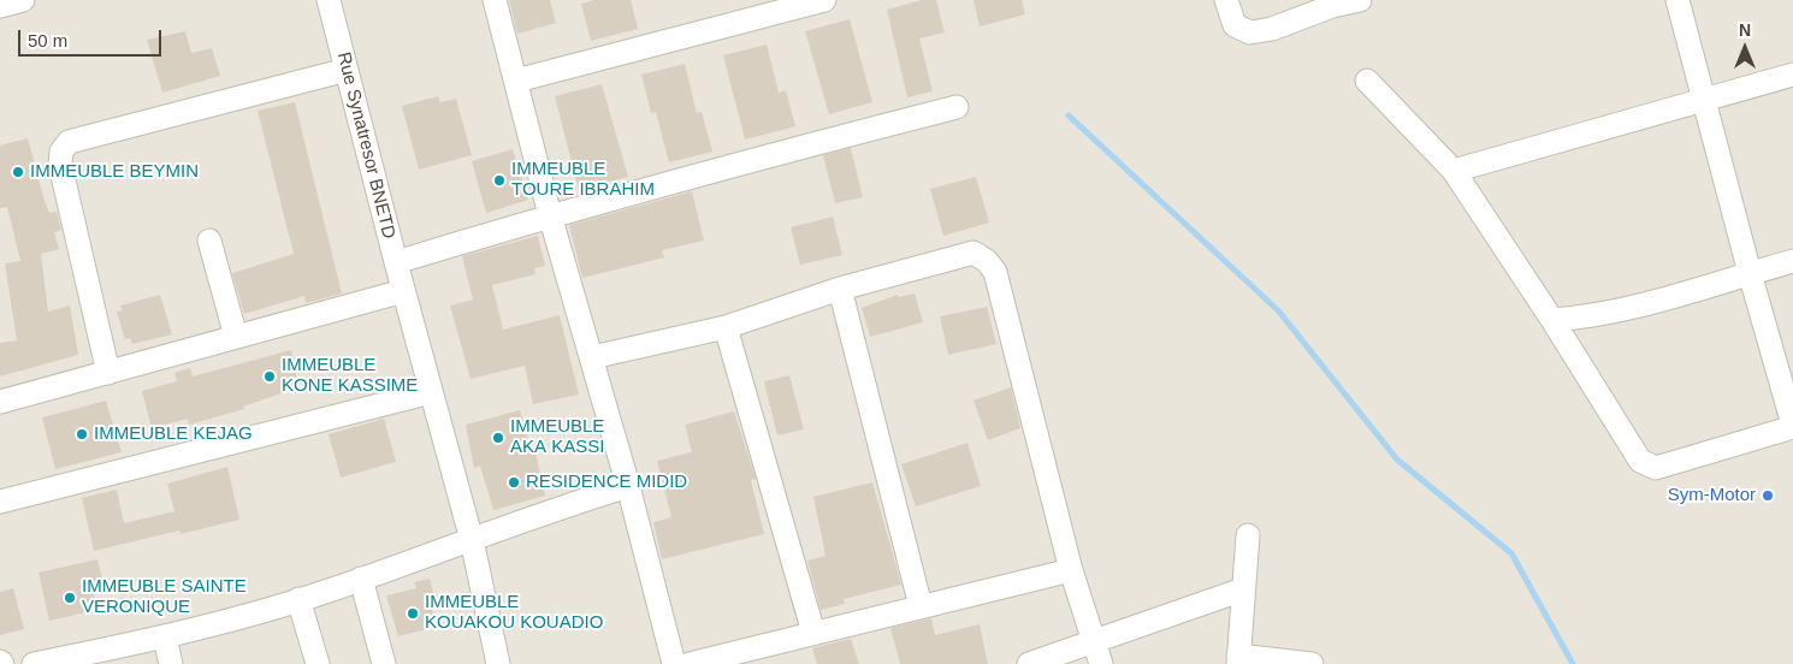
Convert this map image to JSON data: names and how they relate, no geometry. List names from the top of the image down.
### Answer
{
  "streets": {
    "street": ["Rue Synatresor BNETD"]
  },
  "places": [
    "IMMEUBLE BEYMIN",
    "IMMEUBLE TOURE IBRAHIM",
    "IMMEUBLE KONE KASSIME",
    "IMMEUBLE KEJAG",
    "IMMEUBLE AKA KASSI",
    "RESIDENCE MIDID",
    "Sym-Motor",
    "IMMEUBLE SAINTE VERONIQUE",
    "IMMEUBLE KOUAKOU KOUADIO"
  ],
  "scale_bar": "50 m",
  "north": "top"
}
